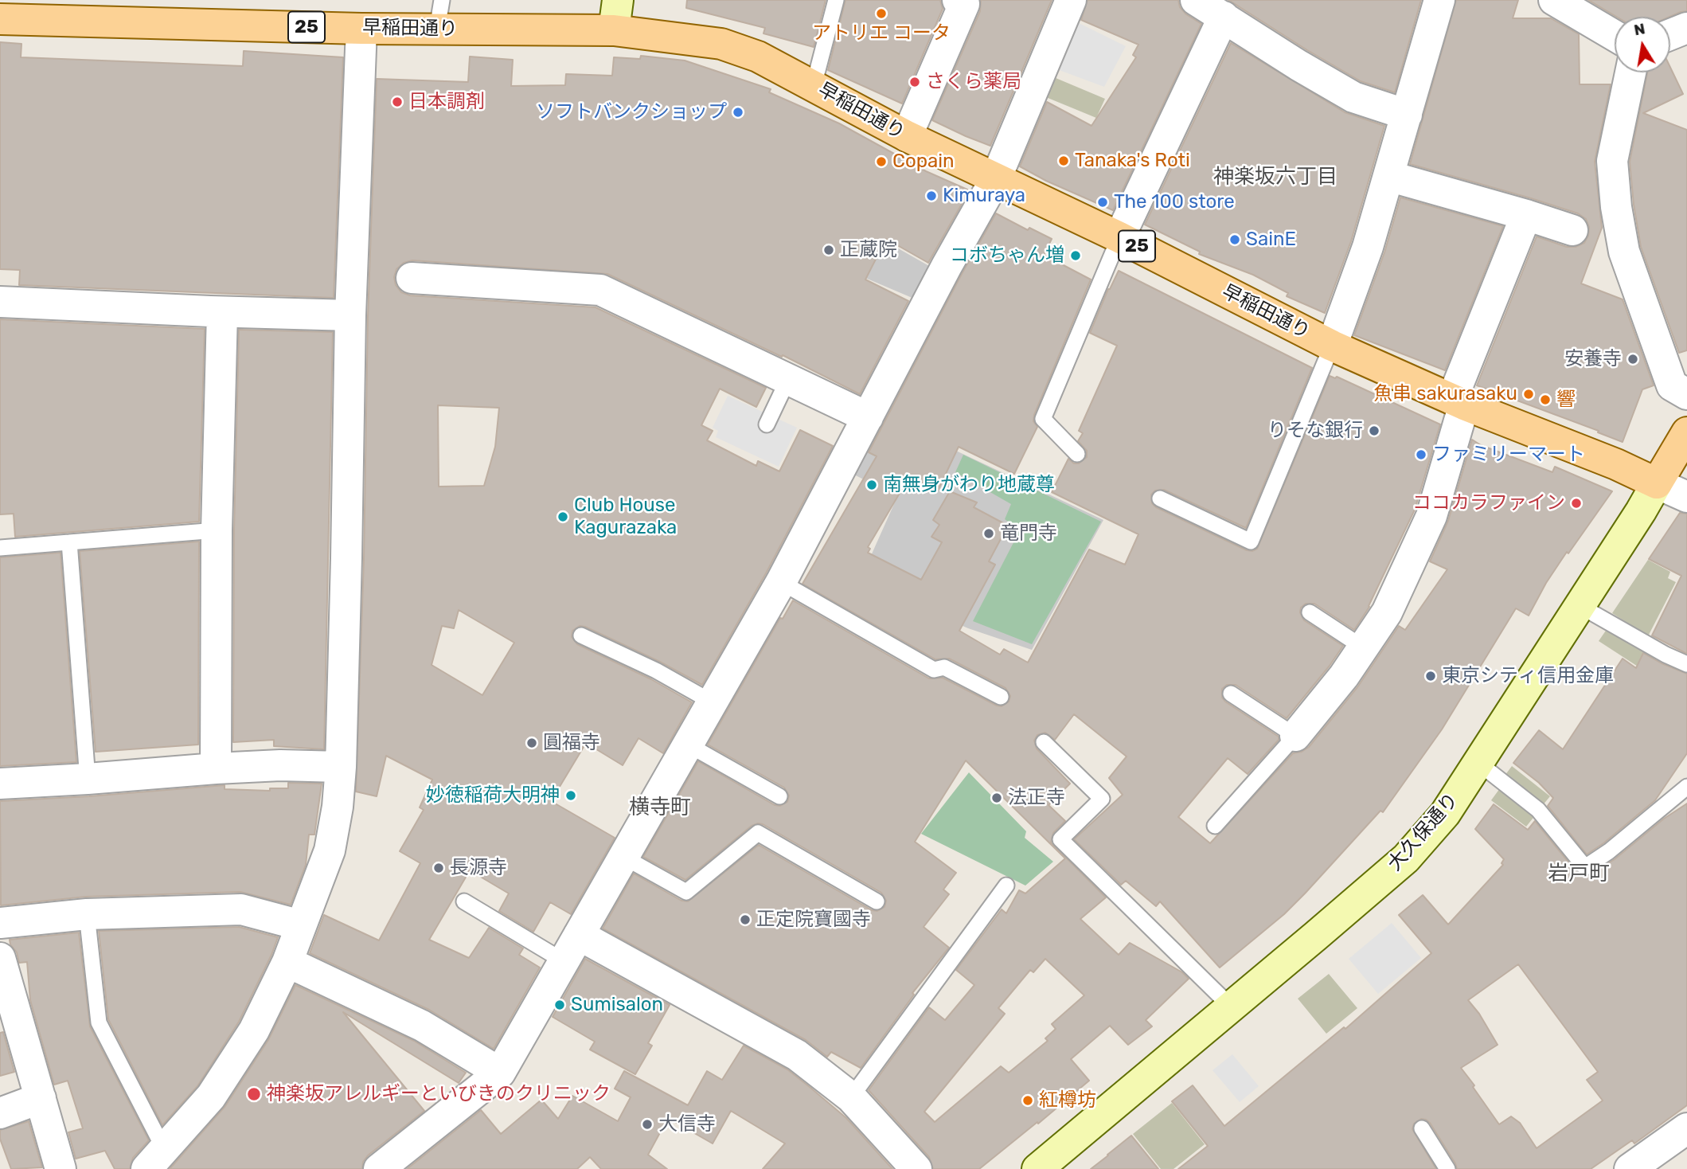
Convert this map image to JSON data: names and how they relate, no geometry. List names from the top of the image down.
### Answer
{
  "streets": {
    "main road": ["25", "早稲田通り", "大久保通り"]
  },
  "crossings": [
    ["早稲田通り", "大久保通り"]
  ],
  "districts": ["神楽坂六丁目", "横寺町", "岩戸町"],
  "places": [
    "アトリエ コータ",
    "さくら薬局",
    "日本調剤",
    "ソフトバンクショップ",
    "Tanaka's Roti",
    "Copain",
    "Kimuraya",
    "The 100 store",
    "SainE",
    "正蔵院",
    "コボちゃん増",
    "安養寺",
    "魚串 sakurasaku",
    "響",
    "りそな銀行",
    "ファミリーマート",
    "南無身がわり地蔵尊",
    "ココカラファイン",
    "Club House Kagurazaka",
    "竜門寺",
    "東京シティ信用金庫",
    "圓福寺",
    "妙徳稲荷大明神",
    "法正寺",
    "長源寺",
    "正定院寶國寺",
    "Sumisalon",
    "神楽坂アレルギーといびきのクリニック",
    "紅樽坊",
    "大信寺"
  ],
  "north": "top"
}
